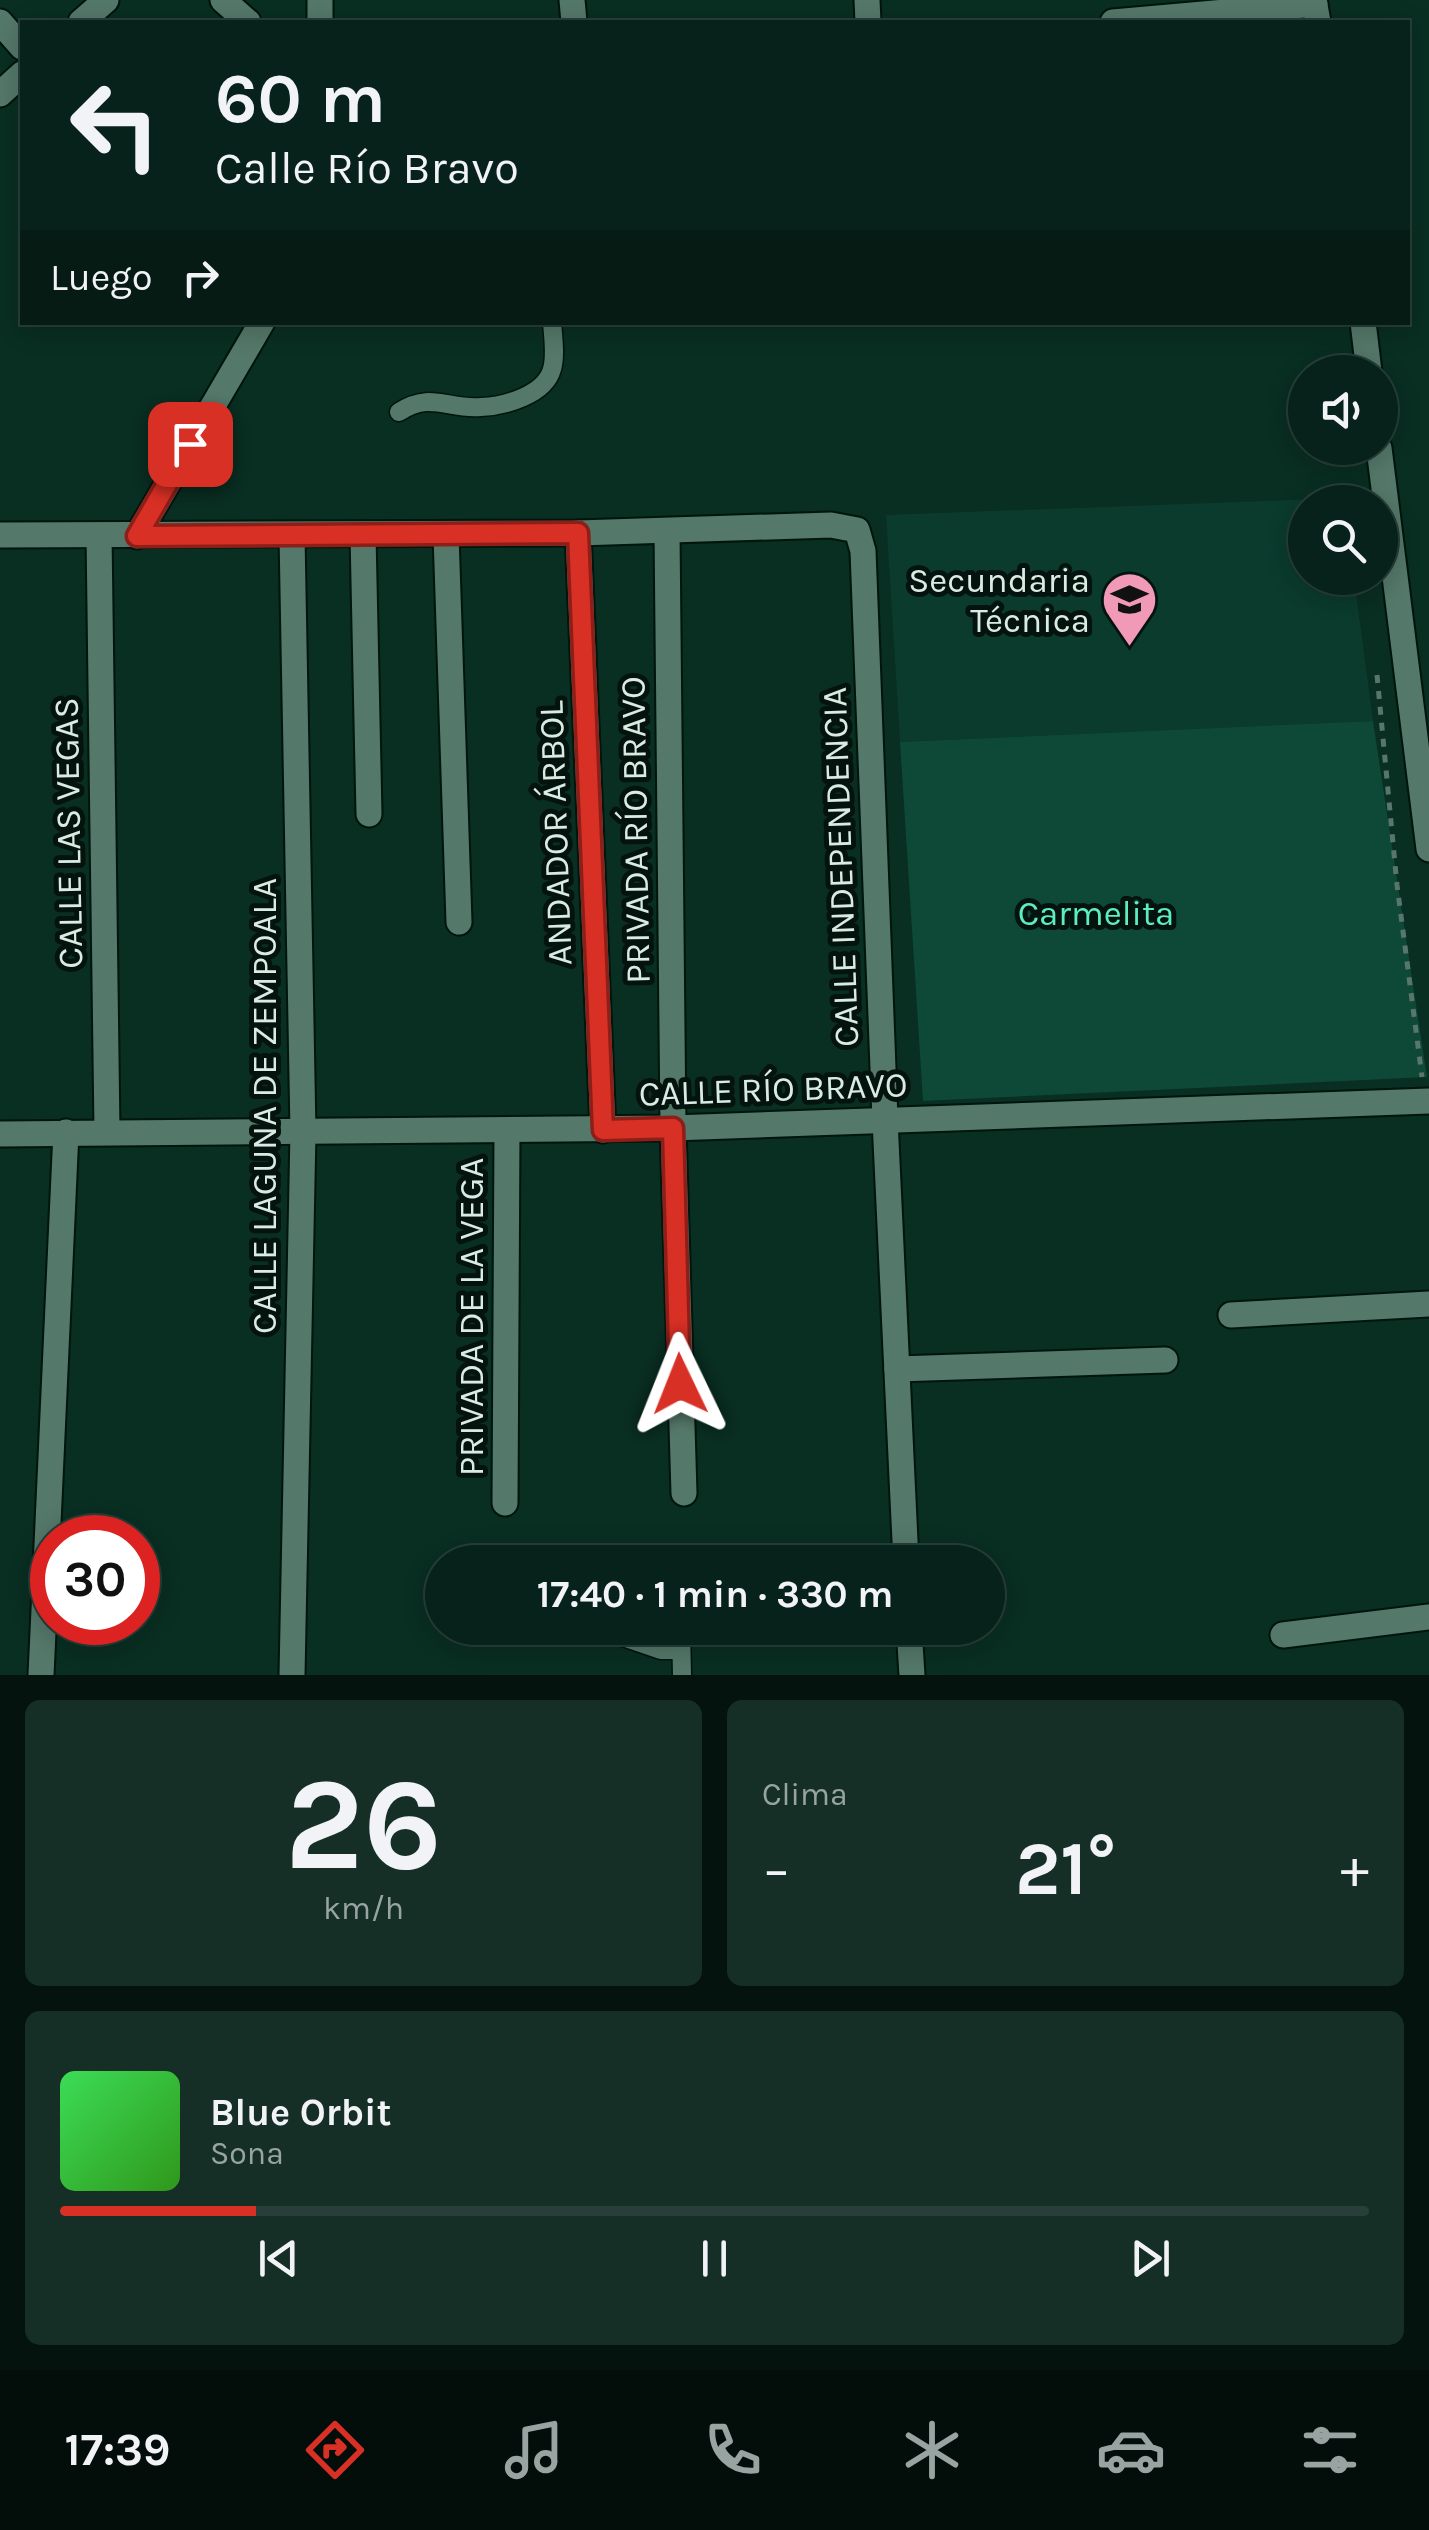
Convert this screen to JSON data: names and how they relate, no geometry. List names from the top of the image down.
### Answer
{
  "streets": {
    "street": [
      "PRIVADA RÍO BRAVO",
      "CALLE LAS VEGAS",
      "ANDADOR ÁRBOL",
      "CALLE INDEPENDENCIA",
      "CALLE RÍO BRAVO",
      "CALLE LAGUNA DE ZEMPOALA",
      "PRIVADA DE LA VEGA"
    ]
  },
  "crossings": [
    ["PRIVADA RÍO BRAVO", "CALLE INDEPENDENCIA"],
    ["PRIVADA RÍO BRAVO", "CALLE RÍO BRAVO"],
    ["CALLE LAS VEGAS", "CALLE RÍO BRAVO"],
    ["ANDADOR ÁRBOL", "CALLE RÍO BRAVO"],
    ["CALLE INDEPENDENCIA", "CALLE RÍO BRAVO"],
    ["CALLE RÍO BRAVO", "CALLE LAGUNA DE ZEMPOALA"],
    ["CALLE RÍO BRAVO", "PRIVADA DE LA VEGA"]
  ],
  "parks": ["Carmelita"],
  "places": {
    "school or university": ["Secundaria Técnica"]
  },
  "page": {
    "turn": ["60 m", "Calle Río Bravo"],
    "then": "Luego",
    "limit": "30",
    "trip": "17:40 · 1 min · 330 m",
    "tile": [
      ["26", "km/h"],
      "Clima"
    ],
    "heat": ["−", "21°", "+"],
    "song": ["Blue Orbit", "Sona"],
    "tabs": "17:39"
  }
}
